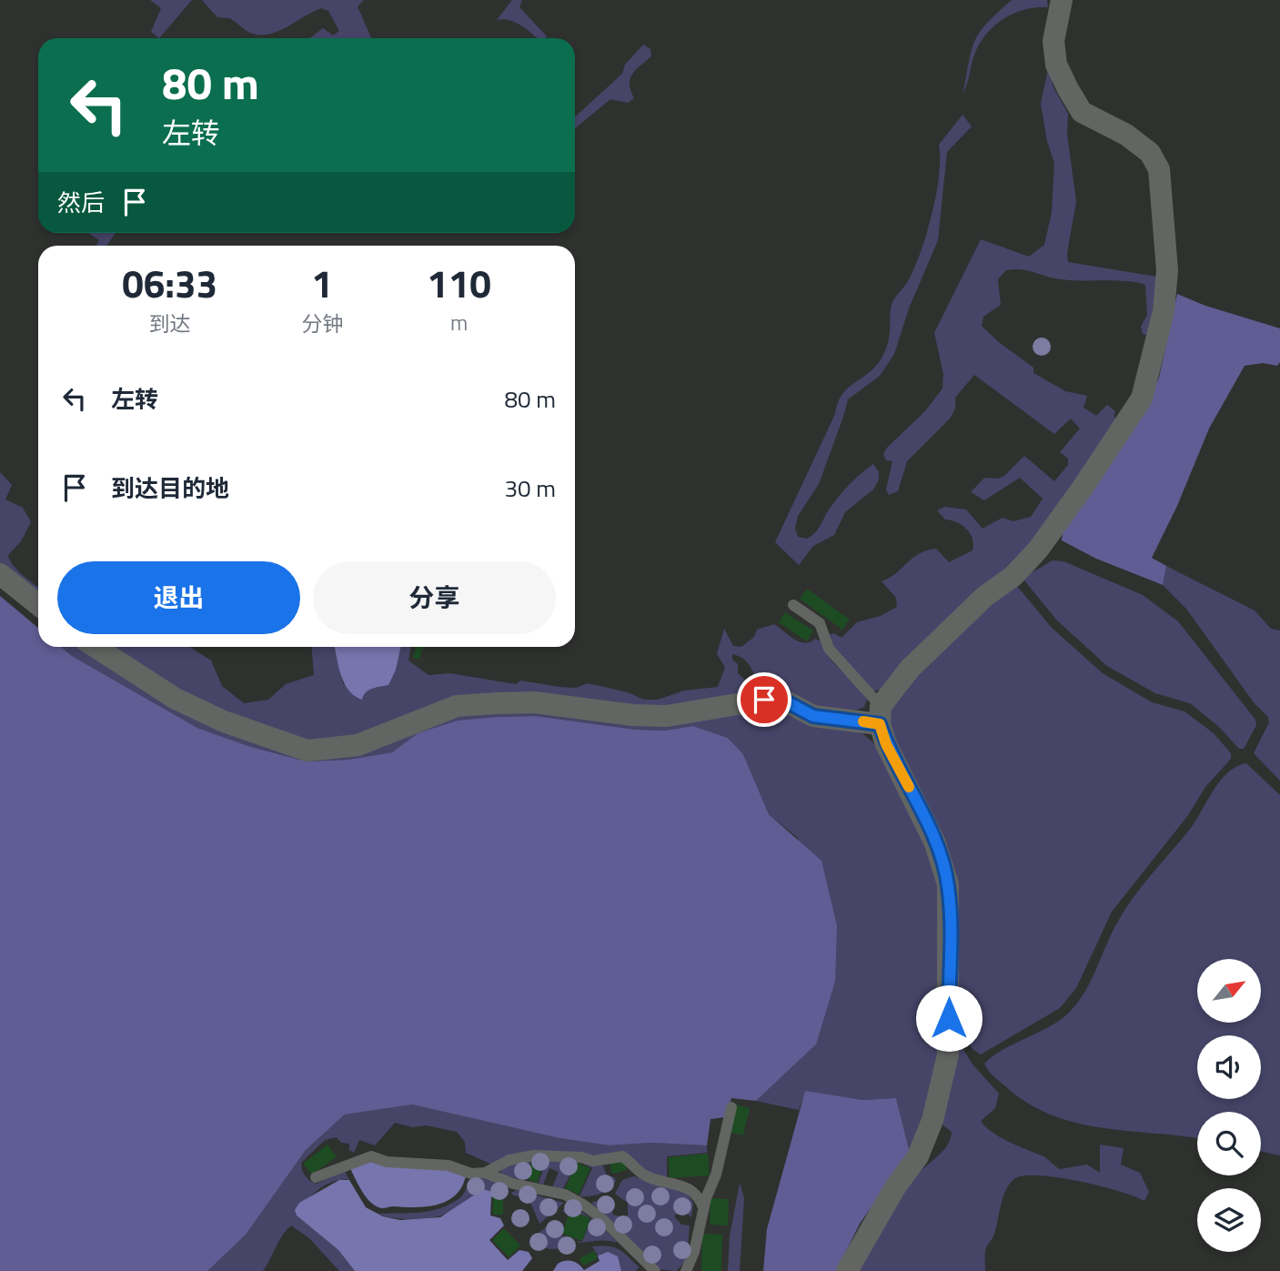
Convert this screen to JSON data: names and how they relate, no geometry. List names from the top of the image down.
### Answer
{
  "north": "top right",
  "page": {
    "turn": ["80 m", "左转"],
    "then": "然后",
    "eta": [
      "06:33",
      "到达",
      "1",
      "分钟",
      "110",
      "m"
    ],
    "list": [
      {
        "name": "左转",
        "value": "80 m"
      },
      {
        "name": "到达目的地",
        "value": "30 m"
      }
    ],
    "buttons": ["退出", "分享"]
  }
}
